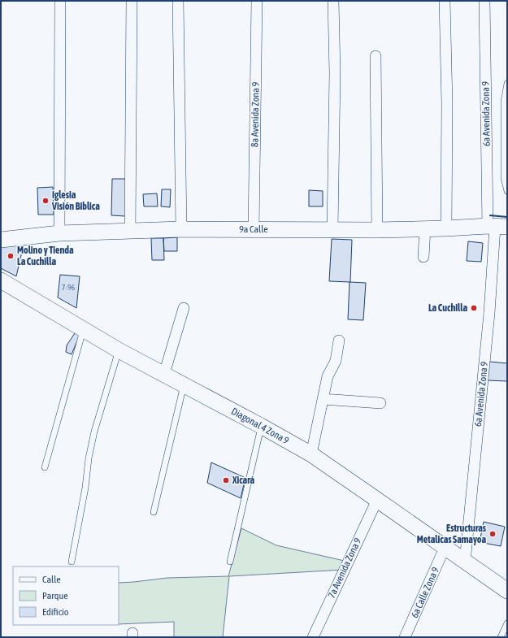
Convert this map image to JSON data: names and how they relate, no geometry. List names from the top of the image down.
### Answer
{
  "streets": {
    "main road": ["9a Calle", "Diagonal 4 Zona 9"],
    "street": [
      "6a Avenida Zona 9",
      "8a Avenida Zona 9",
      "7a Avenida Zona 9",
      "6a Calle Zona 9"
    ]
  },
  "crossings": [
    ["6a Avenida Zona 9", "9a Calle"],
    ["6a Avenida Zona 9", "Diagonal 4 Zona 9"],
    ["8a Avenida Zona 9", "9a Calle"],
    ["Diagonal 4 Zona 9", "7a Avenida Zona 9"],
    ["Diagonal 4 Zona 9", "6a Calle Zona 9"]
  ],
  "places": [
    "Iglesia Visión Biblica",
    "Molino y Tienda La Cuchilla",
    "La Cuchilla",
    "Xicará",
    "Estructuras Metalicas Samayoa"
  ],
  "house_numbers": ["7-96"],
  "legend": ["Calle", "Parque", "Edificio"]
}
